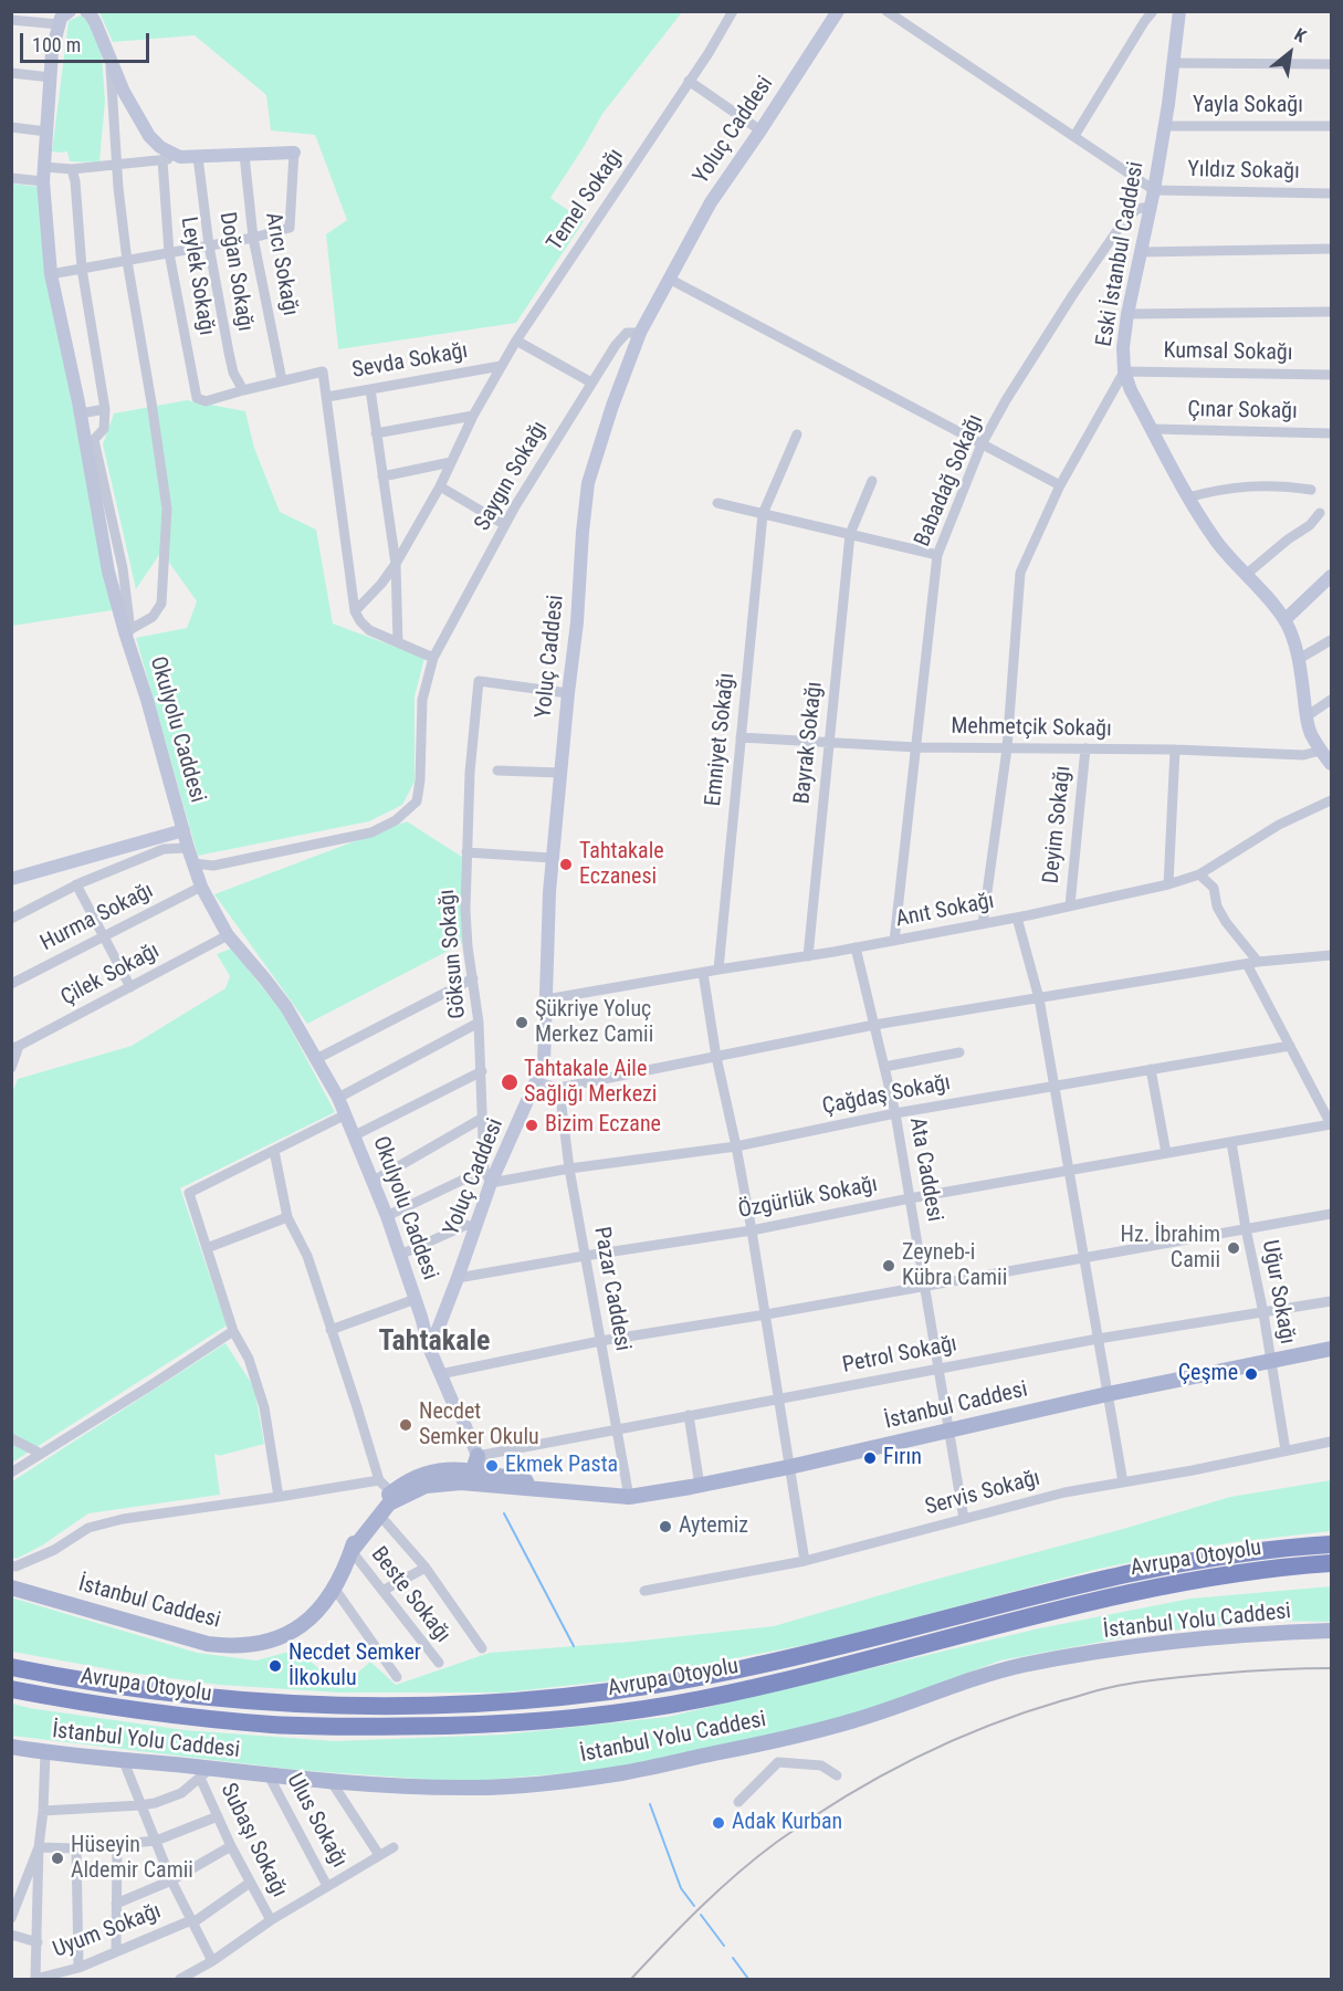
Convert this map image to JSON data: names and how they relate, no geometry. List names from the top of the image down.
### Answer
{
  "streets": {
    "highway": ["Avrupa Otoyolu"],
    "main road": ["İstanbul Caddesi", "İstanbul Yolu Caddesi"],
    "street": [
      "Yayla Sokağı",
      "Yoluç Caddesi",
      "Yıldız Sokağı",
      "Temel Sokağı",
      "Eski İstanbul Caddesi",
      "Arıcı Sokağı",
      "Doğan Sokağı",
      "Leylek Sokağı",
      "Kumsal Sokağı",
      "Sevda Sokağı",
      "Çınar Sokağı",
      "Saygın Sokağı",
      "Babadağ Sokağı",
      "Mehmetçik Sokağı",
      "Okulyolu Caddesi",
      "Emniyet Sokağı",
      "Bayrak Sokağı",
      "Deyim Sokağı",
      "Anıt Sokağı",
      "Hurma Sokağı",
      "Göksun Sokağı",
      "Çilek Sokağı",
      "Çağdaş Sokağı",
      "Ata Caddesi",
      "Özgürlük Sokağı",
      "Pazar Caddesi",
      "Uğur Sokağı",
      "Petrol Sokağı",
      "Servis Sokağı",
      "Beste Sokağı",
      "Ulus Sokağı",
      "Subaşı Sokağı",
      "Uyum Sokağı"
    ]
  },
  "crossings": [
    ["Yayla Sokağı", "Eski İstanbul Caddesi"],
    ["Yoluç Caddesi", "Saygın Sokağı"],
    ["Yoluç Caddesi", "Okulyolu Caddesi"],
    ["Yoluç Caddesi", "Anıt Sokağı"],
    ["Yoluç Caddesi", "Göksun Sokağı"],
    ["Yoluç Caddesi", "Çağdaş Sokağı"],
    ["Yoluç Caddesi", "Özgürlük Sokağı"],
    ["Yıldız Sokağı", "Eski İstanbul Caddesi"],
    ["Temel Sokağı", "Sevda Sokağı"],
    ["Eski İstanbul Caddesi", "Kumsal Sokağı"],
    ["Eski İstanbul Caddesi", "Çınar Sokağı"],
    ["Eski İstanbul Caddesi", "Babadağ Sokağı"],
    ["Eski İstanbul Caddesi", "Mehmetçik Sokağı"],
    ["Doğan Sokağı", "Leylek Sokağı"],
    ["Saygın Sokağı", "Okulyolu Caddesi"],
    ["Babadağ Sokağı", "Mehmetçik Sokağı"],
    ["Babadağ Sokağı", "Anıt Sokağı"],
    ["Mehmetçik Sokağı", "Emniyet Sokağı"],
    ["Mehmetçik Sokağı", "Bayrak Sokağı"],
    ["Mehmetçik Sokağı", "Deyim Sokağı"],
    ["Okulyolu Caddesi", "Hurma Sokağı"],
    ["Okulyolu Caddesi", "Çilek Sokağı"],
    ["Okulyolu Caddesi", "Petrol Sokağı"],
    ["Okulyolu Caddesi", "İstanbul Caddesi"],
    ["Emniyet Sokağı", "Anıt Sokağı"],
    ["Bayrak Sokağı", "Anıt Sokağı"],
    ["Deyim Sokağı", "Anıt Sokağı"],
    ["Anıt Sokağı", "Ata Caddesi"],
    ["Göksun Sokağı", "Çağdaş Sokağı"],
    ["Çağdaş Sokağı", "Ata Caddesi"],
    ["Çağdaş Sokağı", "Pazar Caddesi"],
    ["Ata Caddesi", "Özgürlük Sokağı"],
    ["Ata Caddesi", "Petrol Sokağı"],
    ["Ata Caddesi", "İstanbul Caddesi"],
    ["Ata Caddesi", "Servis Sokağı"],
    ["Özgürlük Sokağı", "Pazar Caddesi"],
    ["Özgürlük Sokağı", "Uğur Sokağı"],
    ["Pazar Caddesi", "Petrol Sokağı"],
    ["Pazar Caddesi", "İstanbul Caddesi"],
    ["Uğur Sokağı", "Petrol Sokağı"],
    ["Uğur Sokağı", "İstanbul Caddesi"],
    ["Uğur Sokağı", "Servis Sokağı"],
    ["Petrol Sokağı", "İstanbul Caddesi"],
    ["İstanbul Caddesi", "Beste Sokağı"],
    ["İstanbul Yolu Caddesi", "Ulus Sokağı"],
    ["İstanbul Yolu Caddesi", "Subaşı Sokağı"],
    ["Subaşı Sokağı", "Uyum Sokağı"]
  ],
  "districts": ["Tahtakale"],
  "places": [
    "Tahtakale Eczanesi",
    "Şükriye Yoluç Merkez Camii",
    "Tahtakale Aile Sağlığı Merkezi",
    "Bizim Eczane",
    "Hz. İbrahim Camii",
    "Zeyneb-i Kübra Camii",
    "Çeşme",
    "Necdet Semker Okulu",
    "Fırın",
    "Ekmek Pasta",
    "Aytemiz",
    "Necdet Semker İlkokulu",
    "Adak Kurban",
    "Hüseyin Aldemir Camii"
  ],
  "scale_bar": "100 m",
  "north": "top right"
}
